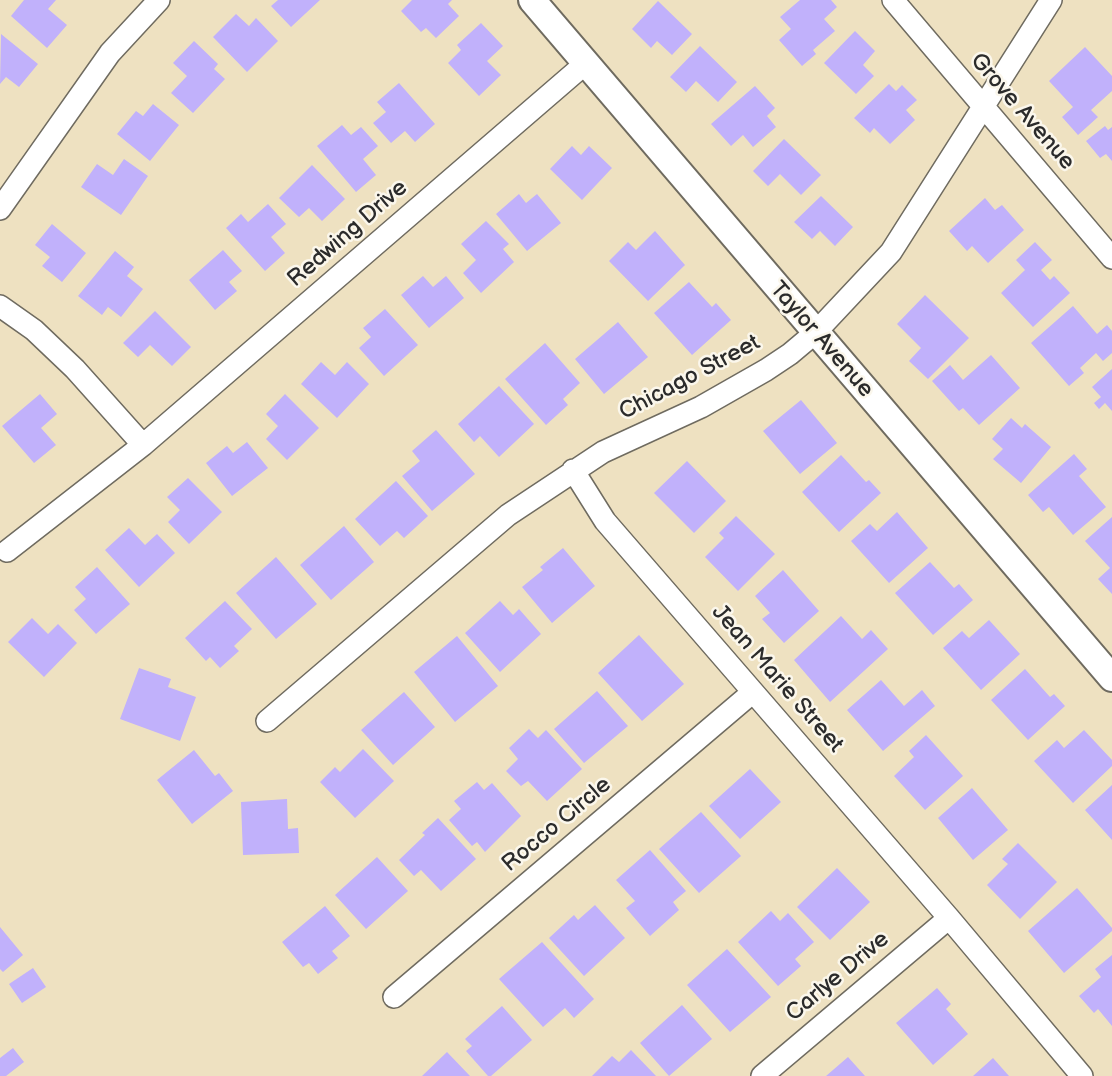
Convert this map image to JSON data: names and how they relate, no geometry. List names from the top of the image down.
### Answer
{
  "streets": {
    "street": [
      "Grove Avenue",
      "Redwing Drive",
      "Taylor Avenue",
      "Chicago Street",
      "Jean Marie Street",
      "Rocco Circle",
      "Carlye Drive"
    ]
  },
  "crossings": [
    ["Grove Avenue", "Chicago Street"],
    ["Redwing Drive", "Taylor Avenue"],
    ["Taylor Avenue", "Chicago Street"],
    ["Chicago Street", "Jean Marie Street"],
    ["Jean Marie Street", "Rocco Circle"],
    ["Jean Marie Street", "Carlye Drive"]
  ]
}
